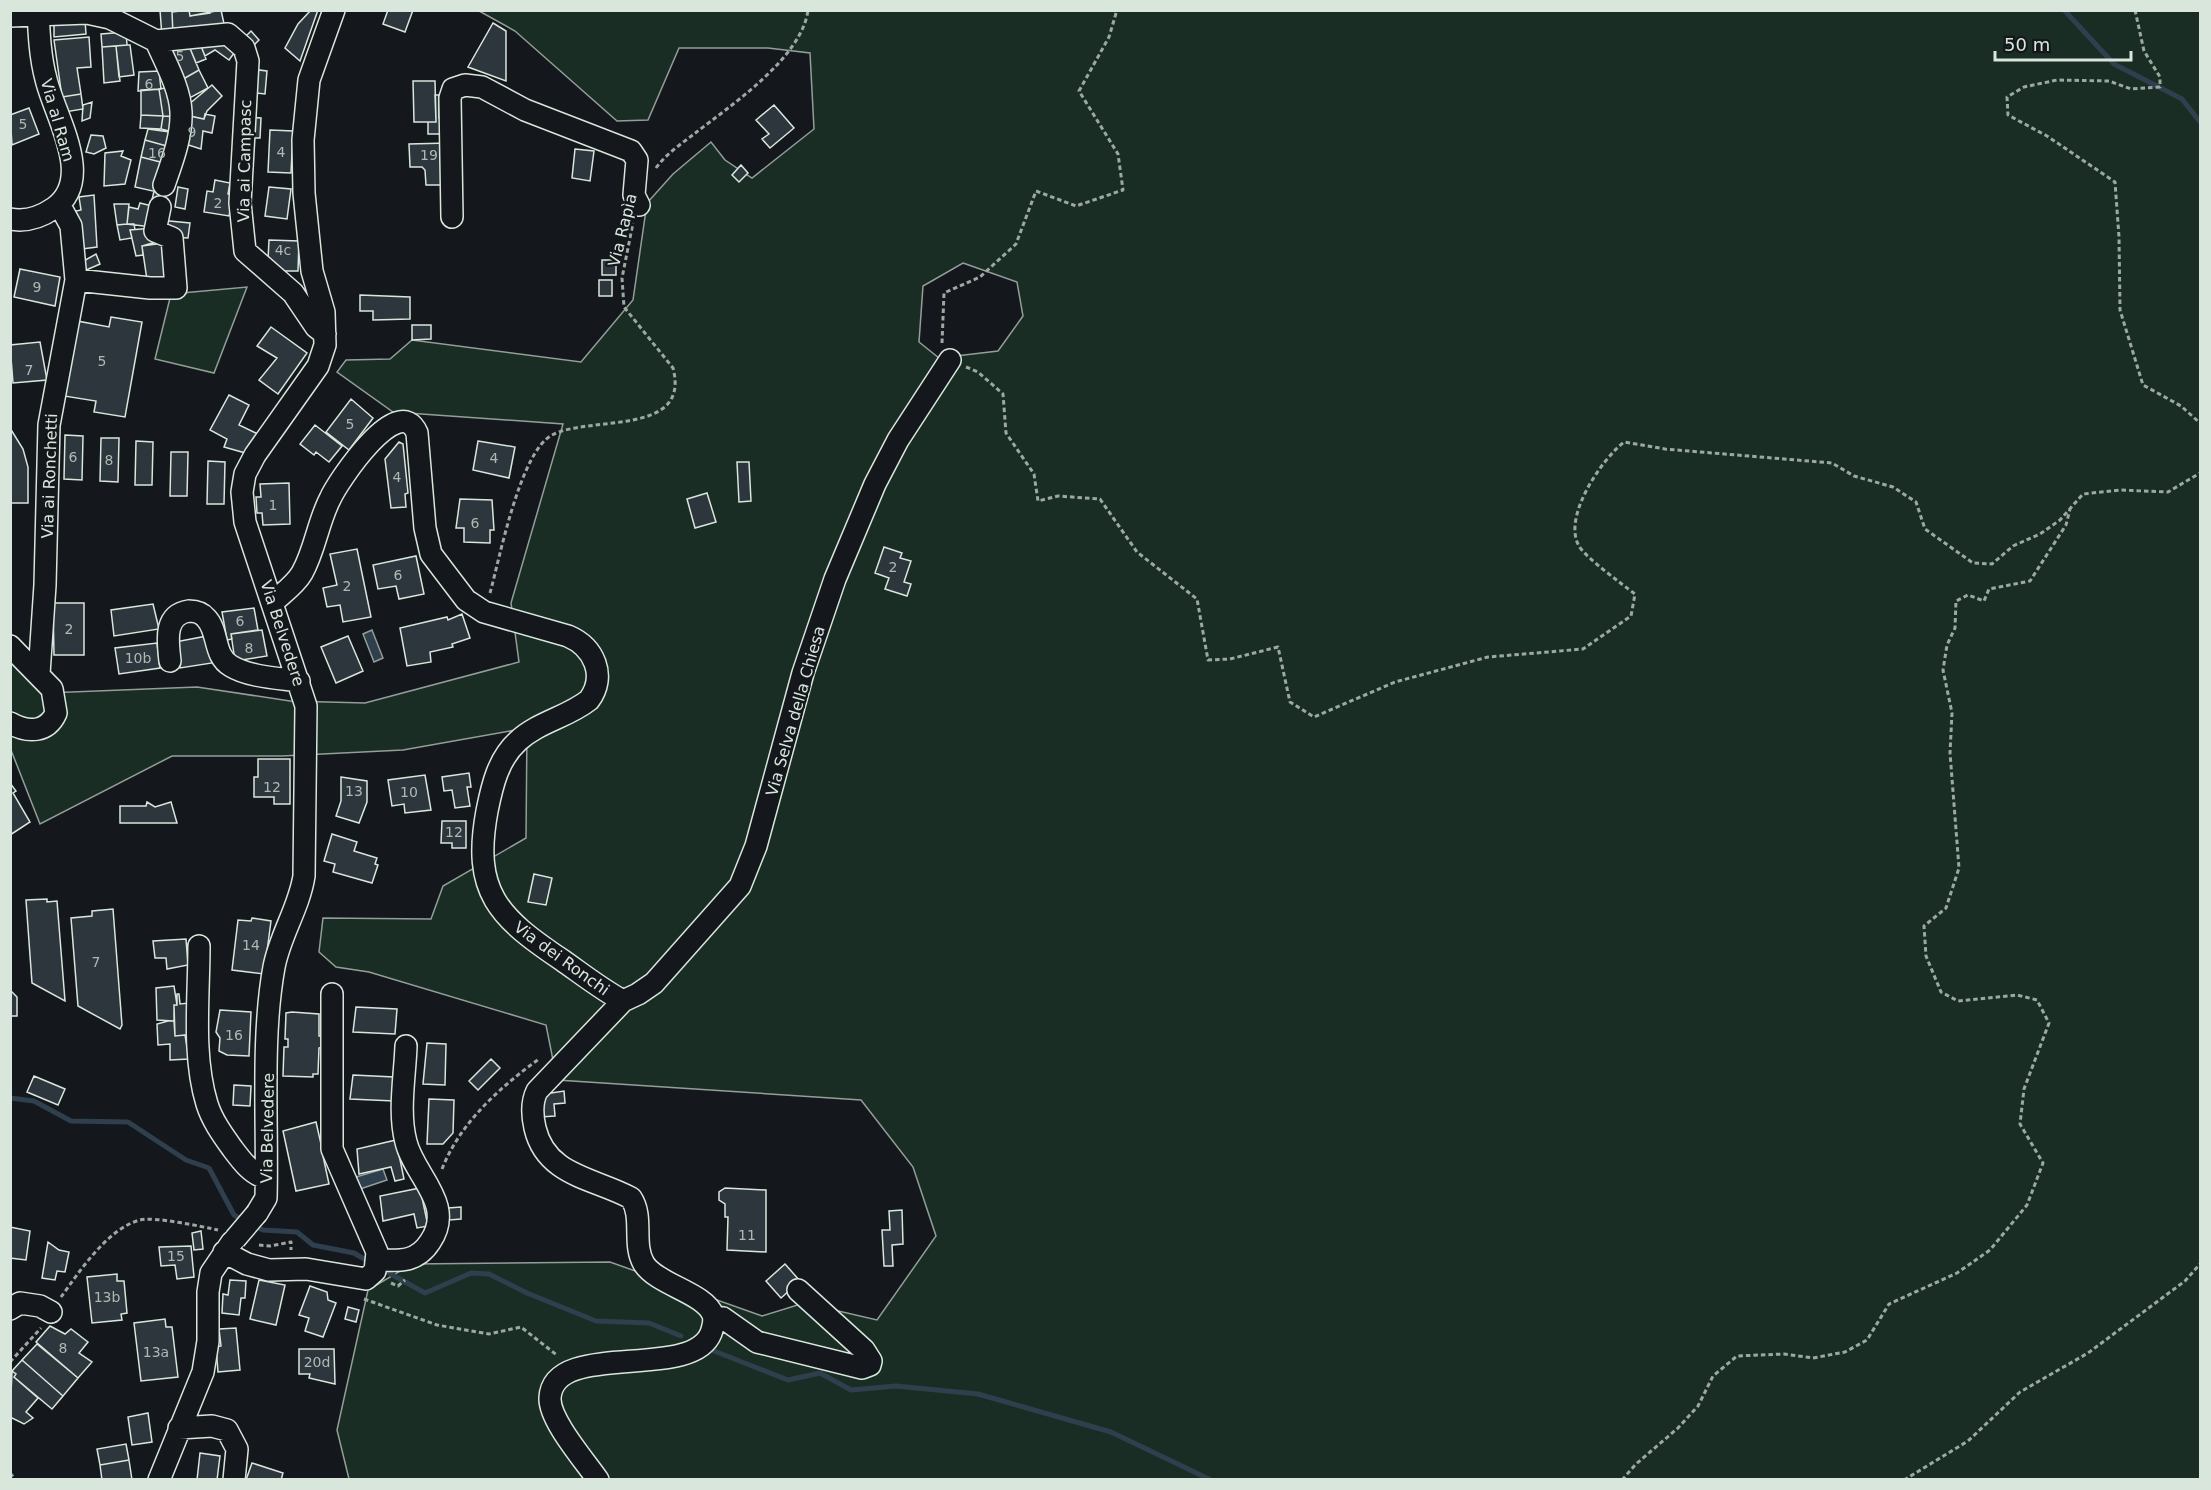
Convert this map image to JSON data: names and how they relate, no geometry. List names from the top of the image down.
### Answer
{
  "streets": {
    "street": [
      "Via al Ram",
      "Via ai Campasc",
      "Via ai Ronchetti",
      "Via Belvedere",
      "Via Selva della Chiesa",
      "Via dei Ronchi"
    ],
    "path": ["Via Rapìa"]
  },
  "crossings": [
    ["Via al Ram", "Via ai Ronchetti"],
    ["Via ai Campasc", "Via Belvedere"],
    ["Via Rapìa", "Via dei Ronchi"],
    ["Via Belvedere", "Via dei Ronchi"],
    ["Via Selva della Chiesa", "Via dei Ronchi"]
  ],
  "house_numbers": [
    "5",
    "6",
    "5",
    "9",
    "4",
    "16",
    "19",
    "2",
    "4c",
    "9",
    "5",
    "7",
    "5",
    "6",
    "4",
    "8",
    "4",
    "1",
    "6",
    "2",
    "6",
    "2",
    "6",
    "2",
    "8",
    "10b",
    "12",
    "13",
    "10",
    "12",
    "14",
    "7",
    "16",
    "11",
    "15",
    "13b",
    "8",
    "13a",
    "20d"
  ],
  "scale_bar": "50 m"
}
